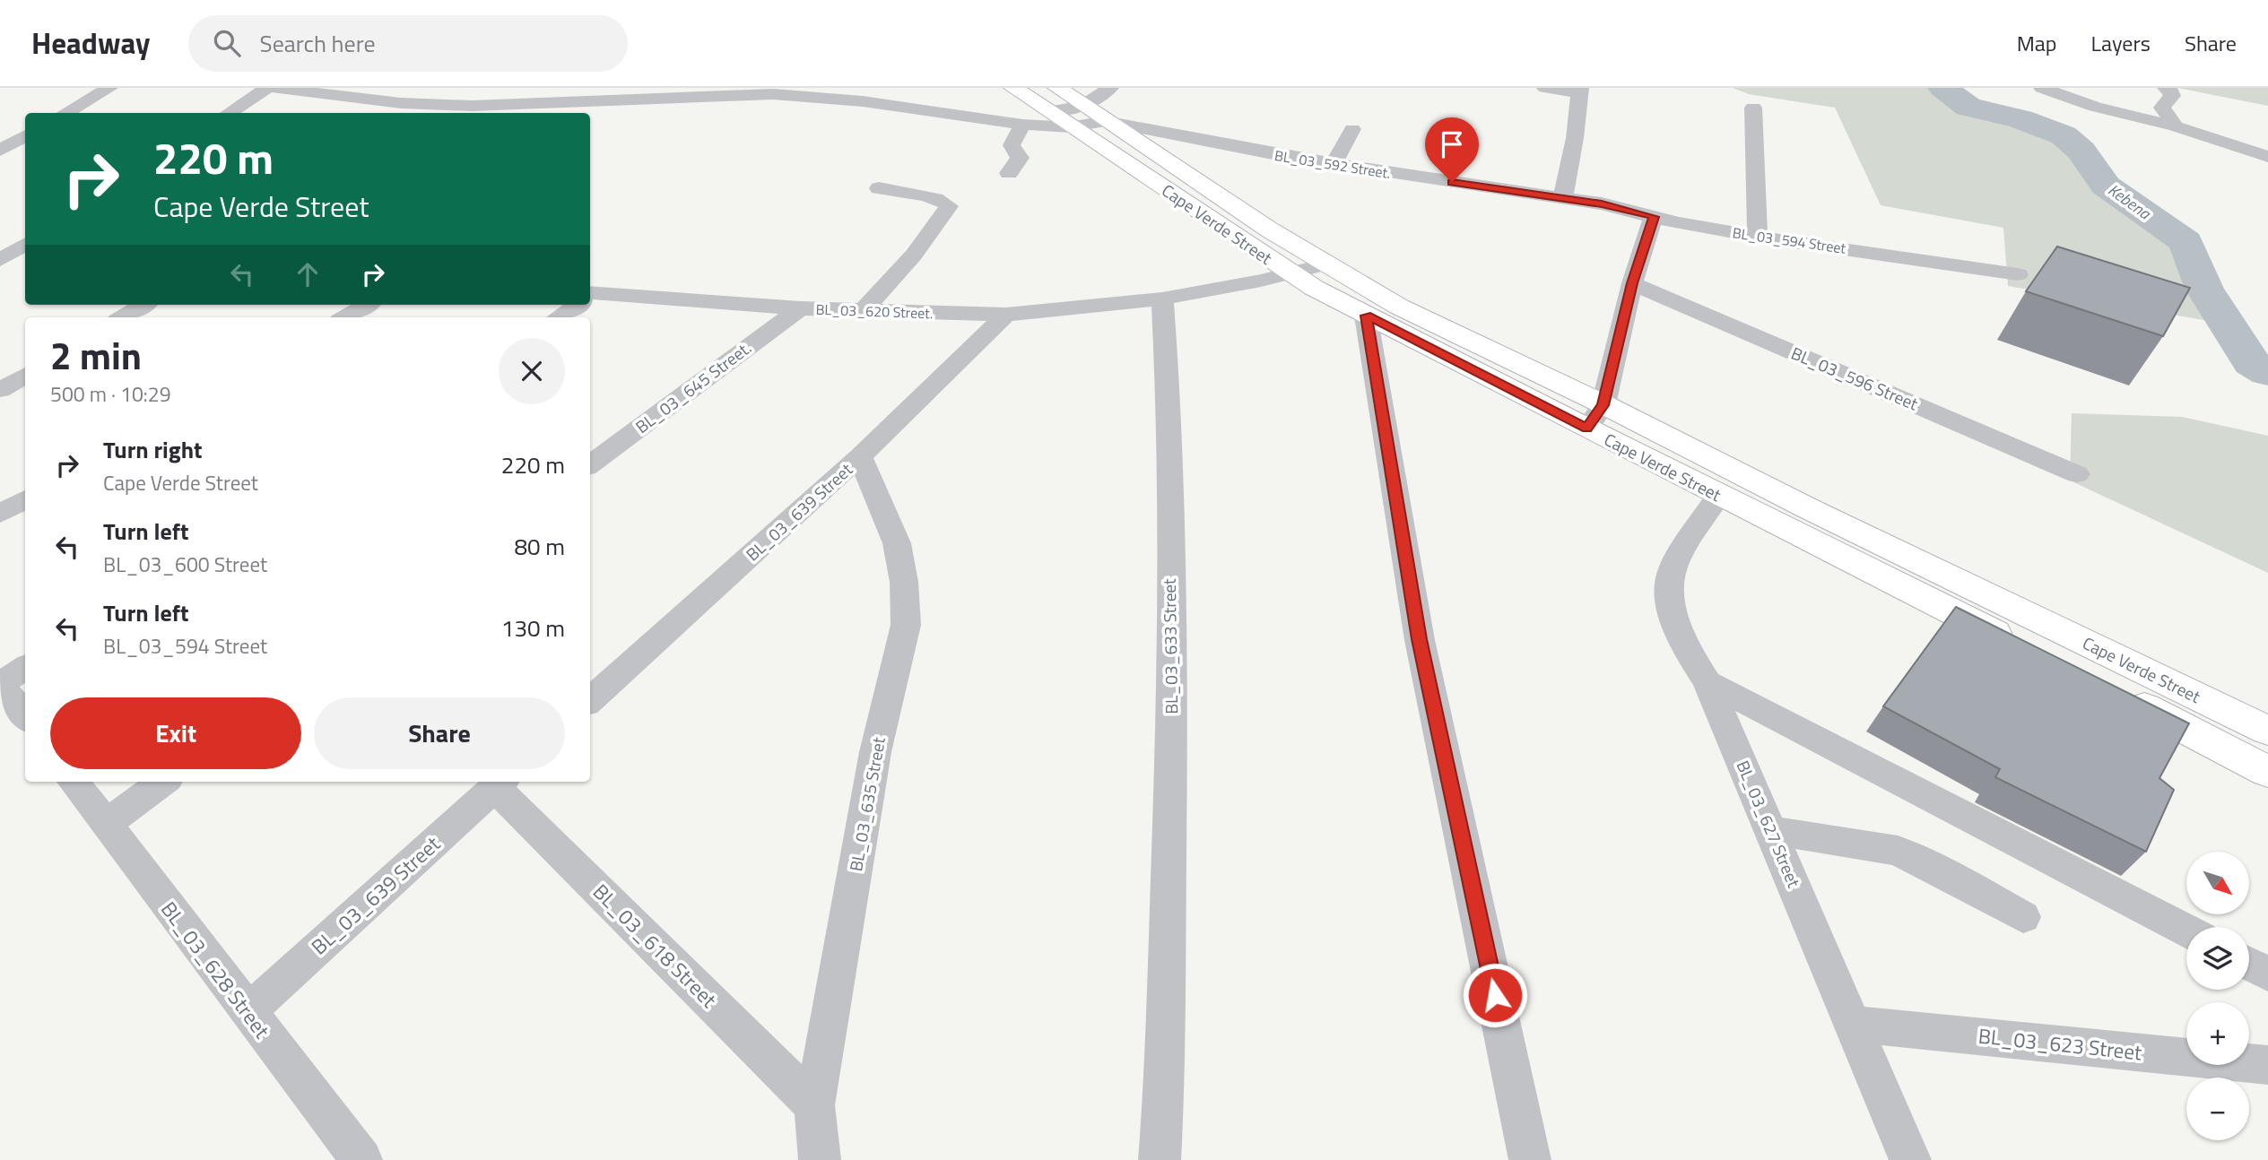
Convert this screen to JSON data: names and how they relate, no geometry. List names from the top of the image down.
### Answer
{
  "streets": {
    "main road": ["Cape Verde Street"],
    "street": [
      "BL_03_592 Street.",
      "BL_03_594 Street",
      "BL_03_620 Street.",
      "BL_03_596 Street",
      "BL_03_645 Street.",
      "BL_03_639 Street",
      "BL_03_633 Street",
      "BL_03_635 Street",
      "BL_03_627 Street",
      "BL_03_618 Street",
      "BL_03_628 Street",
      "BL_03_623 Street"
    ]
  },
  "crossings": [
    ["BL_03_592 Street.", "Cape Verde Street"],
    ["BL_03_592 Street.", "BL_03_594 Street"],
    ["Cape Verde Street", "BL_03_627 Street"],
    ["BL_03_620 Street.", "BL_03_645 Street."],
    ["BL_03_620 Street.", "BL_03_639 Street"],
    ["BL_03_620 Street.", "BL_03_633 Street"],
    ["BL_03_639 Street", "BL_03_635 Street"],
    ["BL_03_639 Street", "BL_03_618 Street"],
    ["BL_03_639 Street", "BL_03_628 Street"],
    ["BL_03_635 Street", "BL_03_618 Street"],
    ["BL_03_627 Street", "BL_03_623 Street"]
  ],
  "water": ["Kebena"],
  "north": "bottom right",
  "page": {
    "header": "Headway",
    "search": "Search here",
    "nav": ["Map", "Layers", "Share"],
    "turn": ["220 m", "Cape Verde Street"],
    "heading": ["2 min", "500 m · 10:29"],
    "list": [
      {
        "name": "Turn right",
        "note": "Cape Verde Street",
        "value": "220 m"
      },
      {
        "name": "Turn left",
        "note": "BL_03_600 Street",
        "value": "80 m"
      },
      {
        "name": "Turn left",
        "note": "BL_03_594 Street",
        "value": "130 m"
      }
    ],
    "buttons": ["Exit", "Share"],
    "map_buttons": ["+", "−"]
  }
}
